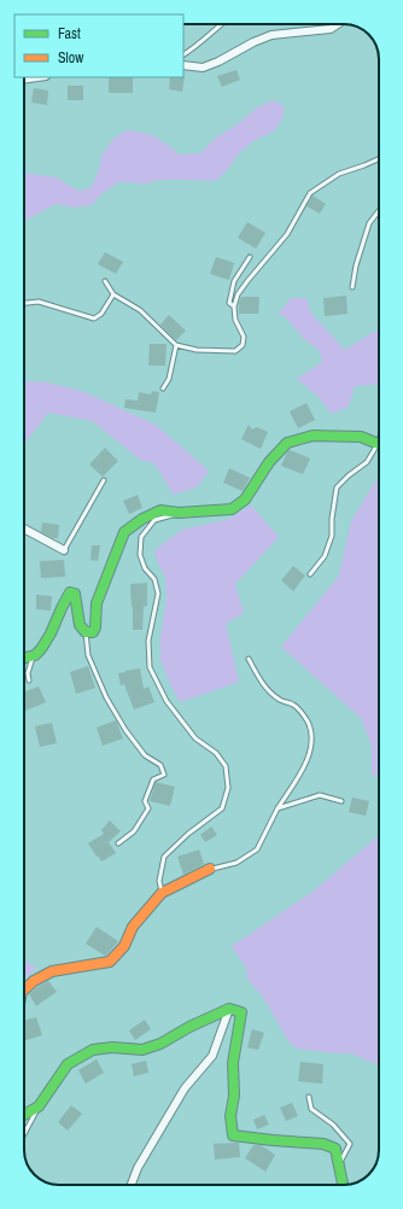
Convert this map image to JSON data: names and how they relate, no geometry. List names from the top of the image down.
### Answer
{
  "legend": ["Fast", "Slow"]
}
